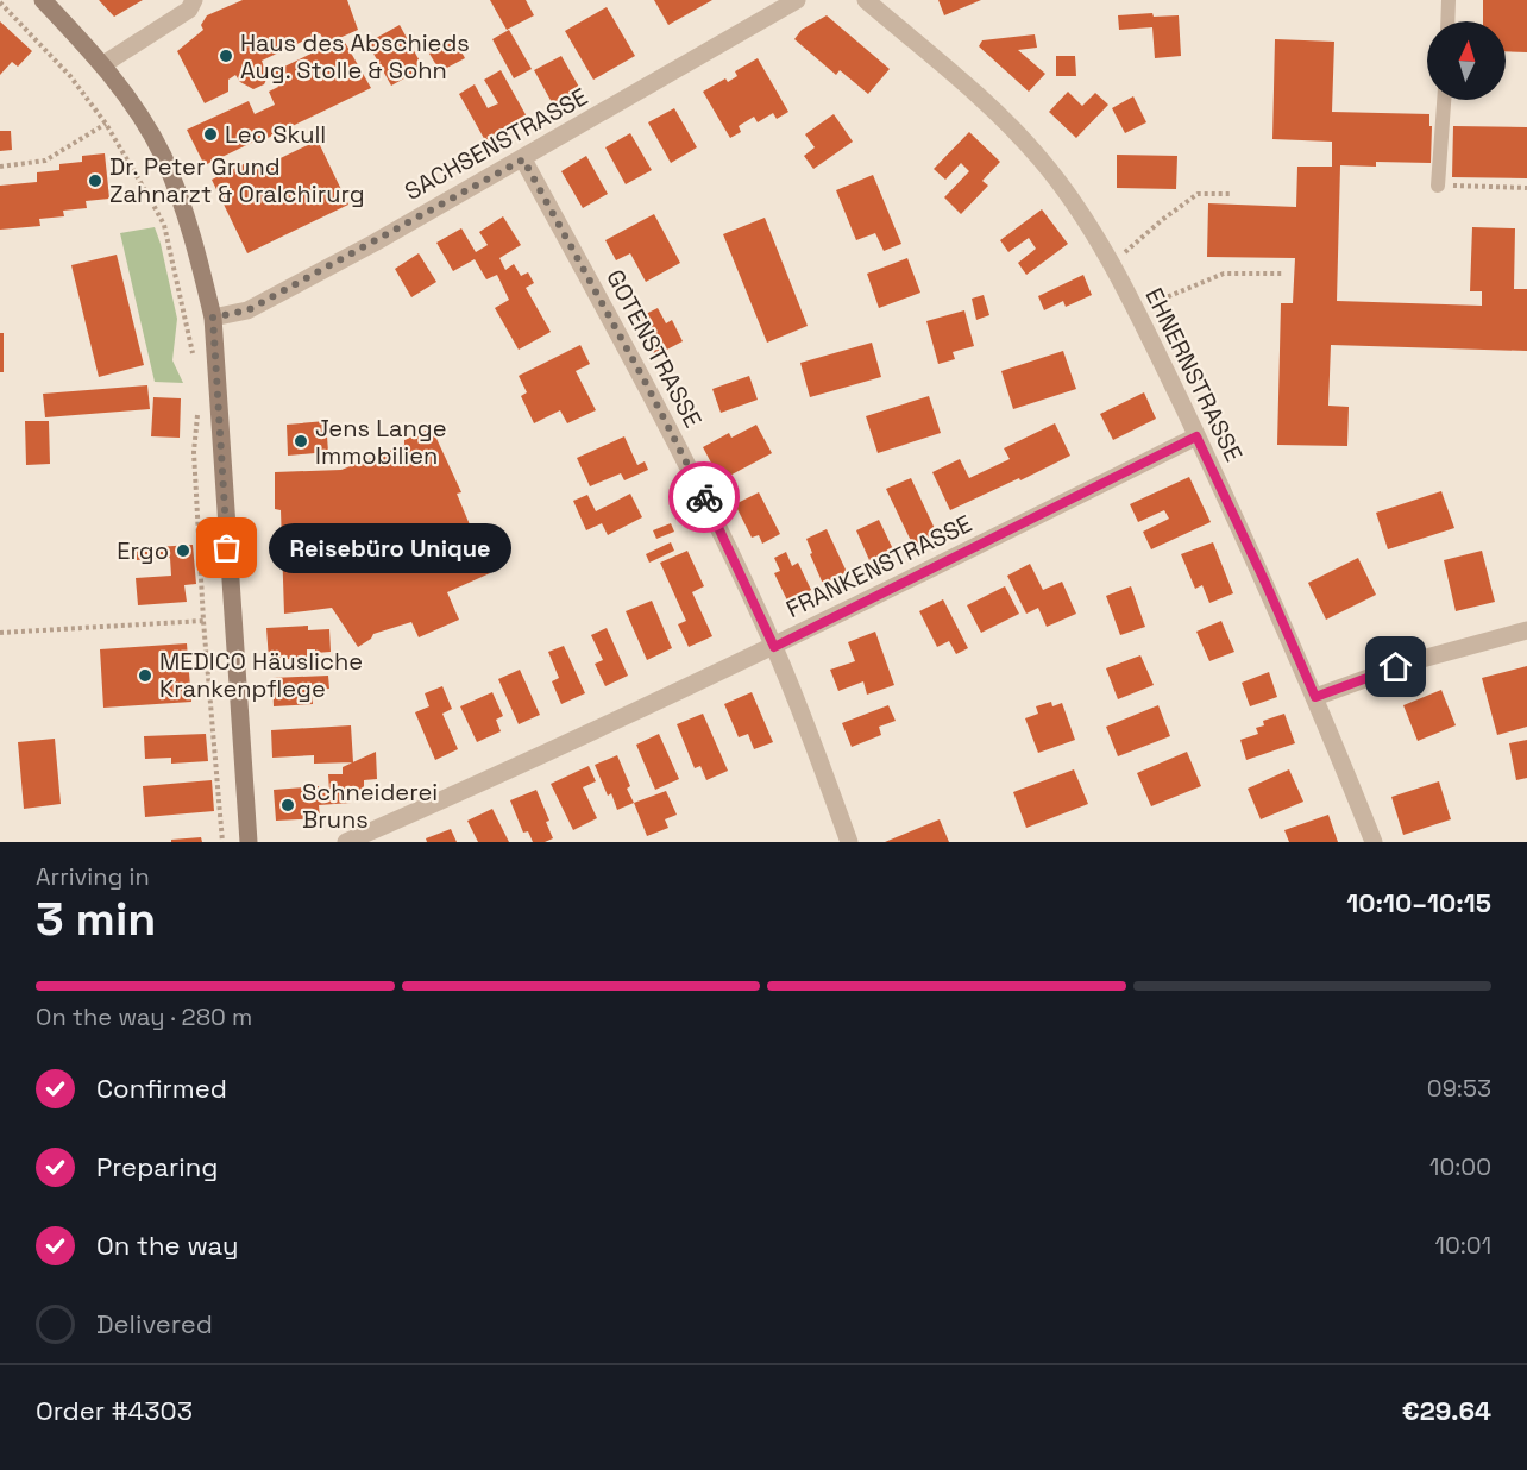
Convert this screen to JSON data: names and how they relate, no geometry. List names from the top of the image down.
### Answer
{
  "streets": {
    "street": [
      "SACHSENSTRASSE",
      "GOTENSTRASSE",
      "EHNERNSTRASSE",
      "FRANKENSTRASSE"
    ]
  },
  "crossings": [
    ["SACHSENSTRASSE", "GOTENSTRASSE"],
    ["GOTENSTRASSE", "FRANKENSTRASSE"],
    ["EHNERNSTRASSE", "FRANKENSTRASSE"]
  ],
  "places": [
    "Haus des Abschieds Aug. Stolle & Sohn",
    "Leo Skull",
    "Dr. Peter Grund Zahnarzt & Oralchirurg",
    "Jens Lange Immobilien",
    "Reisebüro Unique",
    "Ergo",
    "MEDICO Häusliche Krankenpflege",
    "Schneiderei Bruns"
  ],
  "north": "top",
  "page": {
    "bubble": "Reisebüro Unique",
    "heading": ["3 min", "Arriving in", "10:10–10:15"],
    "panel": ["Order #4303", "€29.64"],
    "bar": "On the way · 280 m",
    "list": [
      ["Confirmed", "09:53"],
      ["Preparing", "10:00"],
      ["On the way", "10:01"],
      "Delivered"
    ]
  }
}
